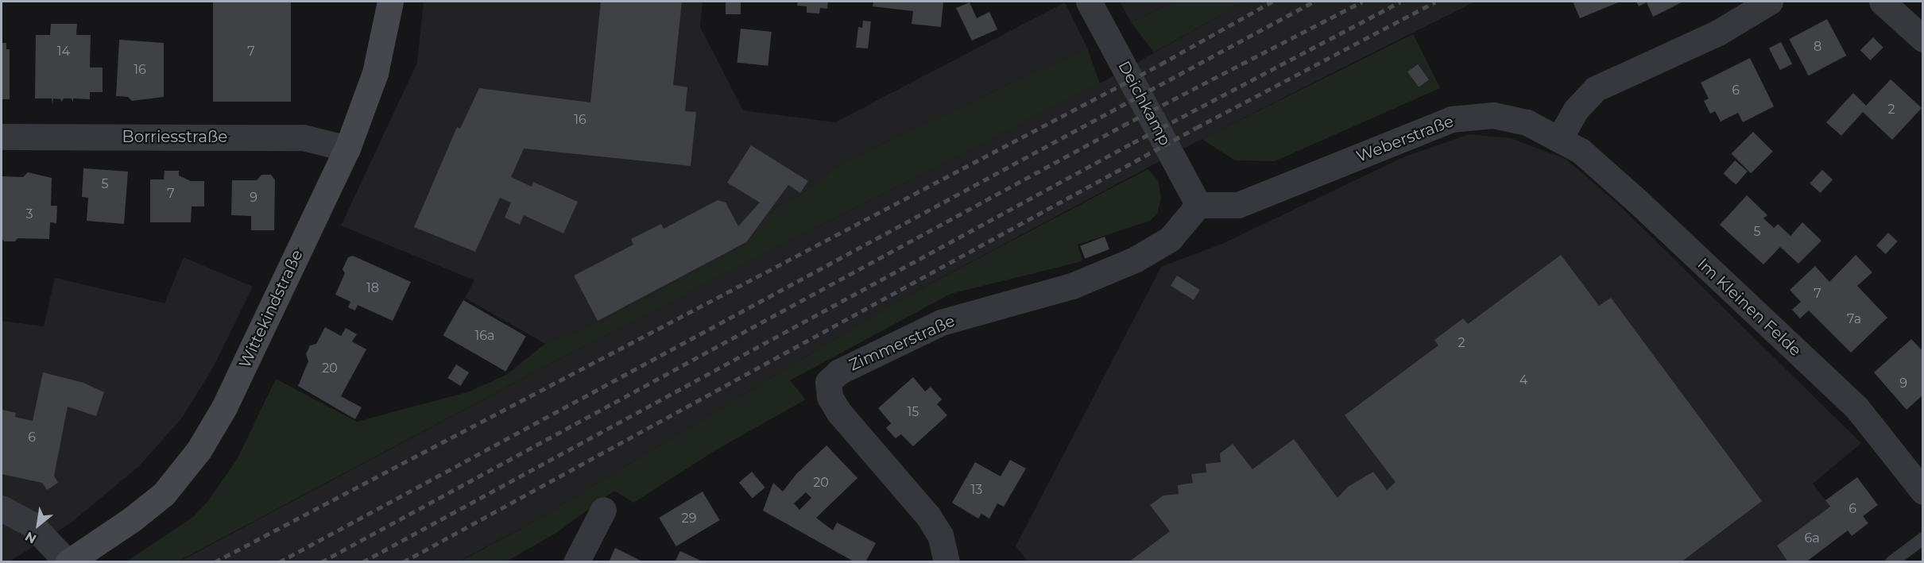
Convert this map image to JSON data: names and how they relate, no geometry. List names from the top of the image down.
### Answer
{
  "streets": {
    "street": [
      "Deichkamp",
      "Borriesstraße",
      "Weberstraße",
      "Im Kleinen Felde",
      "Wittekindstraße",
      "Zimmerstraße"
    ]
  },
  "crossings": [
    ["Deichkamp", "Weberstraße"],
    ["Deichkamp", "Zimmerstraße"],
    ["Borriesstraße", "Wittekindstraße"],
    ["Weberstraße", "Im Kleinen Felde"],
    ["Weberstraße", "Zimmerstraße"]
  ],
  "house_numbers": [
    "8",
    "14",
    "7",
    "16",
    "6",
    "2",
    "16",
    "5",
    "7",
    "9",
    "3",
    "5",
    "18",
    "7",
    "7a",
    "16a",
    "2",
    "20",
    "4",
    "9",
    "15",
    "6",
    "20",
    "13",
    "6",
    "29",
    "6a"
  ],
  "north": "bottom left"
}
